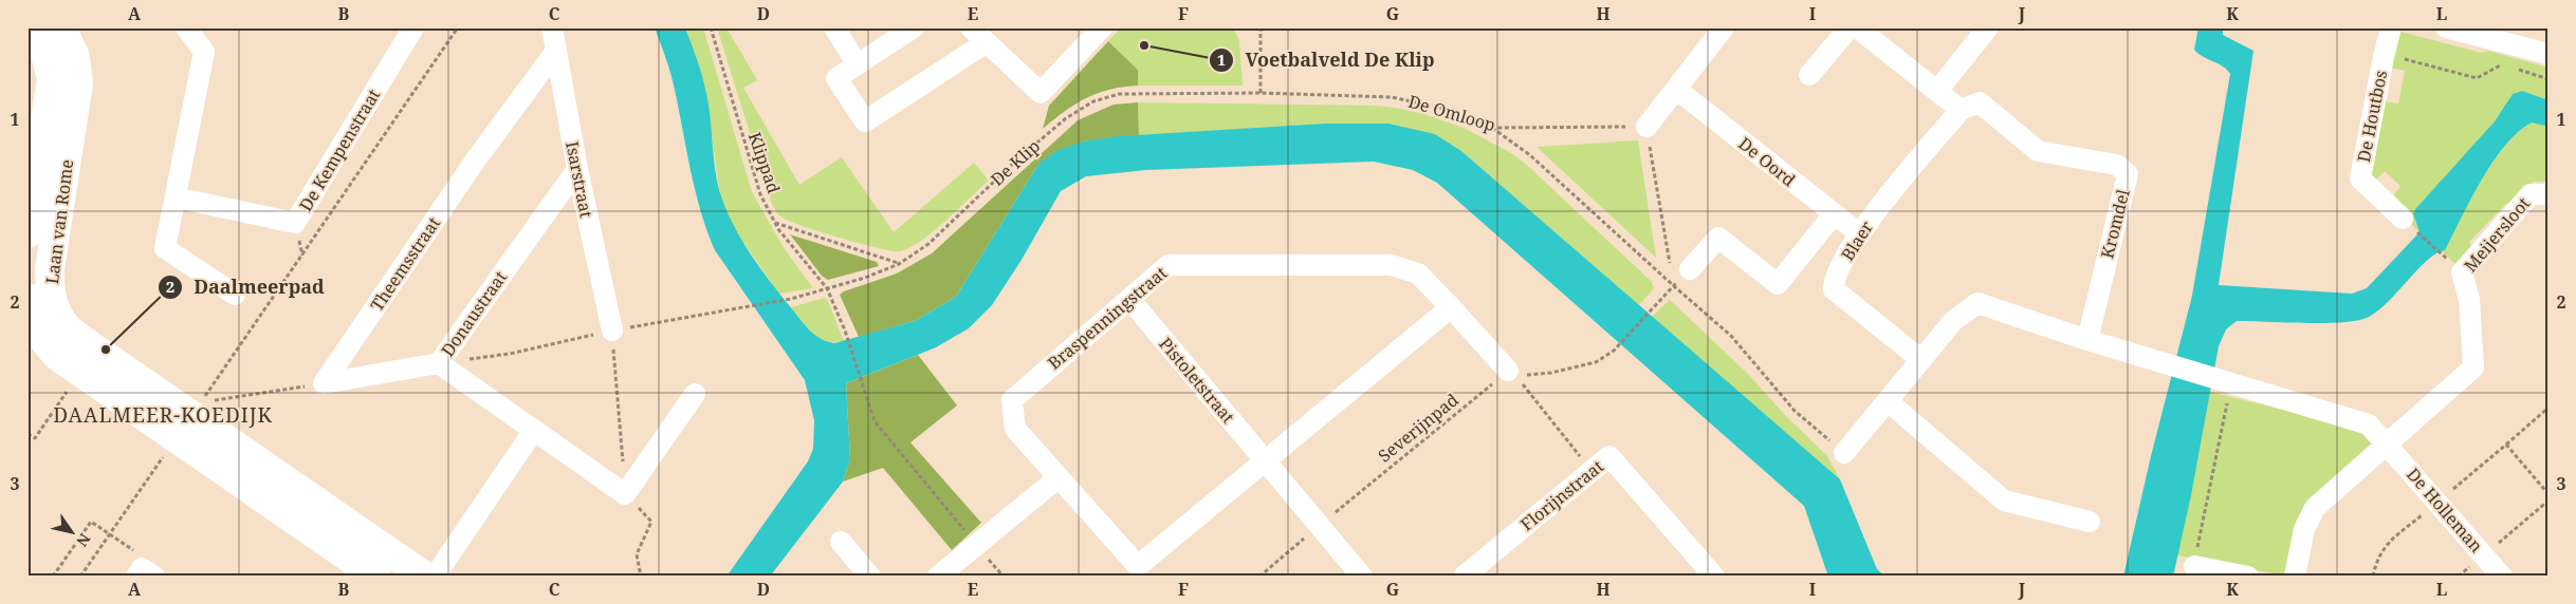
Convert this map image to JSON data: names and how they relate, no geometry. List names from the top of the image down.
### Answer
{
  "streets": {
    "street": [
      "De Houtbos",
      "De Kempenstraat",
      "De Oord",
      "Isarstraat",
      "Laan van Rome",
      "Kromdel",
      "Meijersloot",
      "Blaer",
      "Theemsstraat",
      "Donaustraat",
      "Braspenningstraat",
      "Pistoletstraat",
      "Florijnstraat",
      "De Holleman"
    ],
    "path": [
      "De Omloop",
      "Klippad",
      "De Klip",
      "Severijnpad"
    ]
  },
  "crossings": [
    ["De Omloop", "De Klip"],
    ["De Oord", "Blaer"],
    ["Klippad", "De Klip"],
    ["De Klip", "Isarstraat"],
    ["De Klip", "Donaustraat"],
    ["Isarstraat", "Theemsstraat"],
    ["Isarstraat", "Donaustraat"],
    ["Kromdel", "Blaer"],
    ["Meijersloot", "De Holleman"],
    ["Braspenningstraat", "Pistoletstraat"],
    ["Braspenningstraat", "Severijnpad"]
  ],
  "districts": ["DAALMEER-KOEDIJK"],
  "places": ["Voetbalveld De Klip", "Daalmeerpad"],
  "north": "bottom right",
  "grid": {
    "columns": [
      "A",
      "B",
      "C",
      "D",
      "E",
      "F",
      "G",
      "H",
      "I",
      "J",
      "K",
      "L"
    ],
    "rows": ["1", "2", "3"]
  }
}
